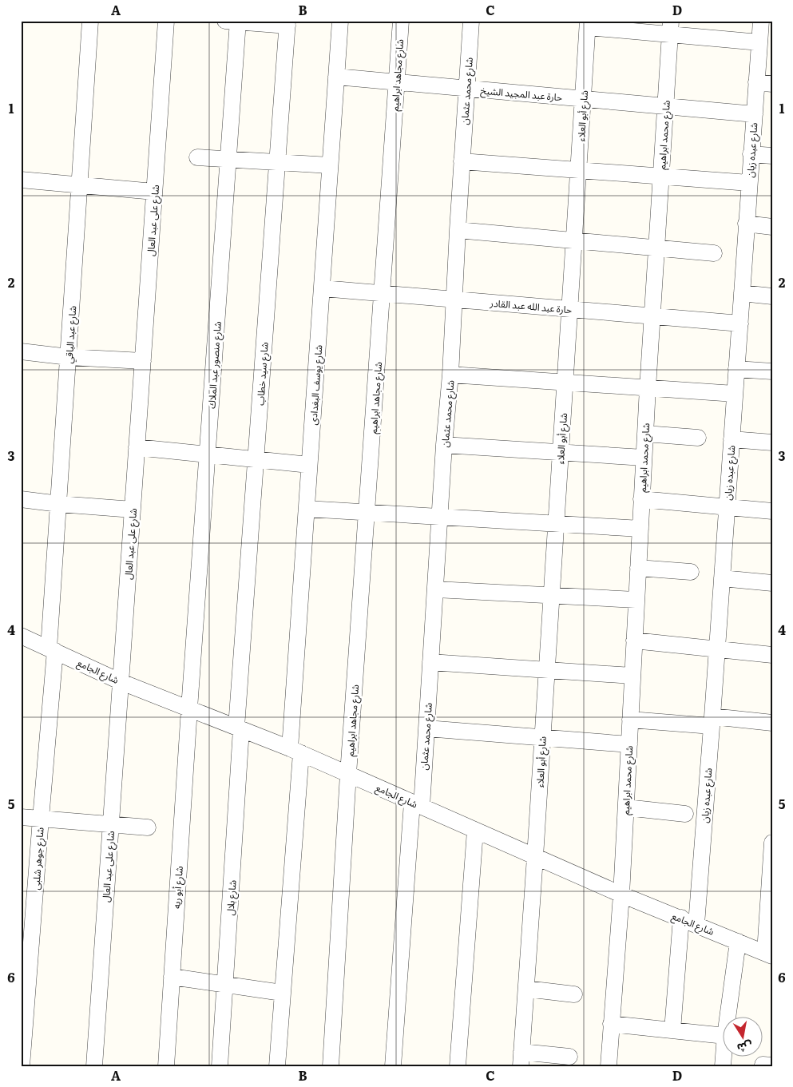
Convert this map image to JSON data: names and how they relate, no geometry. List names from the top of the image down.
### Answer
{
  "streets": {
    "street": [
      "شارع مجاهد ابراهيم",
      "شارع محمد عثمان",
      "حارة عبد المجيد الشيخ",
      "شارع أبو العلاء",
      "شارع محمد ابراهيم",
      "شارع عبده زيان",
      "شارع على عبد العال",
      "حارة عبد الله عبد القادر",
      "شارع عبد الباقي",
      "شارع منصور عبد الملاك",
      "شارع سيد خطاب",
      "شارع يوسف البغدادى",
      "شارع الجامع",
      "شارع جوهر شلبى",
      "شارع أبو ريه",
      "شارع بلال"
    ]
  },
  "crossings": [
    ["شارع مجاهد ابراهيم", "حارة عبد المجيد الشيخ"],
    ["شارع مجاهد ابراهيم", "حارة عبد الله عبد القادر"],
    ["شارع مجاهد ابراهيم", "شارع الجامع"],
    ["شارع محمد عثمان", "حارة عبد المجيد الشيخ"],
    ["شارع محمد عثمان", "حارة عبد الله عبد القادر"],
    ["شارع محمد عثمان", "شارع الجامع"],
    ["حارة عبد المجيد الشيخ", "شارع أبو العلاء"],
    ["حارة عبد المجيد الشيخ", "شارع محمد ابراهيم"],
    ["حارة عبد المجيد الشيخ", "شارع عبده زيان"],
    ["حارة عبد المجيد الشيخ", "شارع يوسف البغدادى"],
    ["شارع أبو العلاء", "حارة عبد الله عبد القادر"],
    ["شارع أبو العلاء", "شارع الجامع"],
    ["شارع محمد ابراهيم", "حارة عبد الله عبد القادر"],
    ["شارع محمد ابراهيم", "شارع الجامع"],
    ["شارع عبده زيان", "حارة عبد الله عبد القادر"],
    ["شارع عبده زيان", "شارع الجامع"],
    ["شارع على عبد العال", "شارع الجامع"],
    ["حارة عبد الله عبد القادر", "شارع يوسف البغدادى"],
    ["شارع عبد الباقي", "شارع الجامع"],
    ["شارع عبد الباقي", "شارع جوهر شلبى"],
    ["شارع منصور عبد الملاك", "شارع الجامع"],
    ["شارع منصور عبد الملاك", "شارع أبو ريه"],
    ["شارع سيد خطاب", "شارع الجامع"],
    ["شارع سيد خطاب", "شارع بلال"],
    ["شارع يوسف البغدادى", "شارع الجامع"],
    ["شارع الجامع", "شارع جوهر شلبى"],
    ["شارع الجامع", "شارع أبو ريه"],
    ["شارع الجامع", "شارع بلال"]
  ],
  "north": "bottom",
  "grid": {
    "columns": [
      "A",
      "B",
      "C",
      "D"
    ],
    "rows": [
      "1",
      "2",
      "3",
      "4",
      "5",
      "6"
    ]
  }
}
